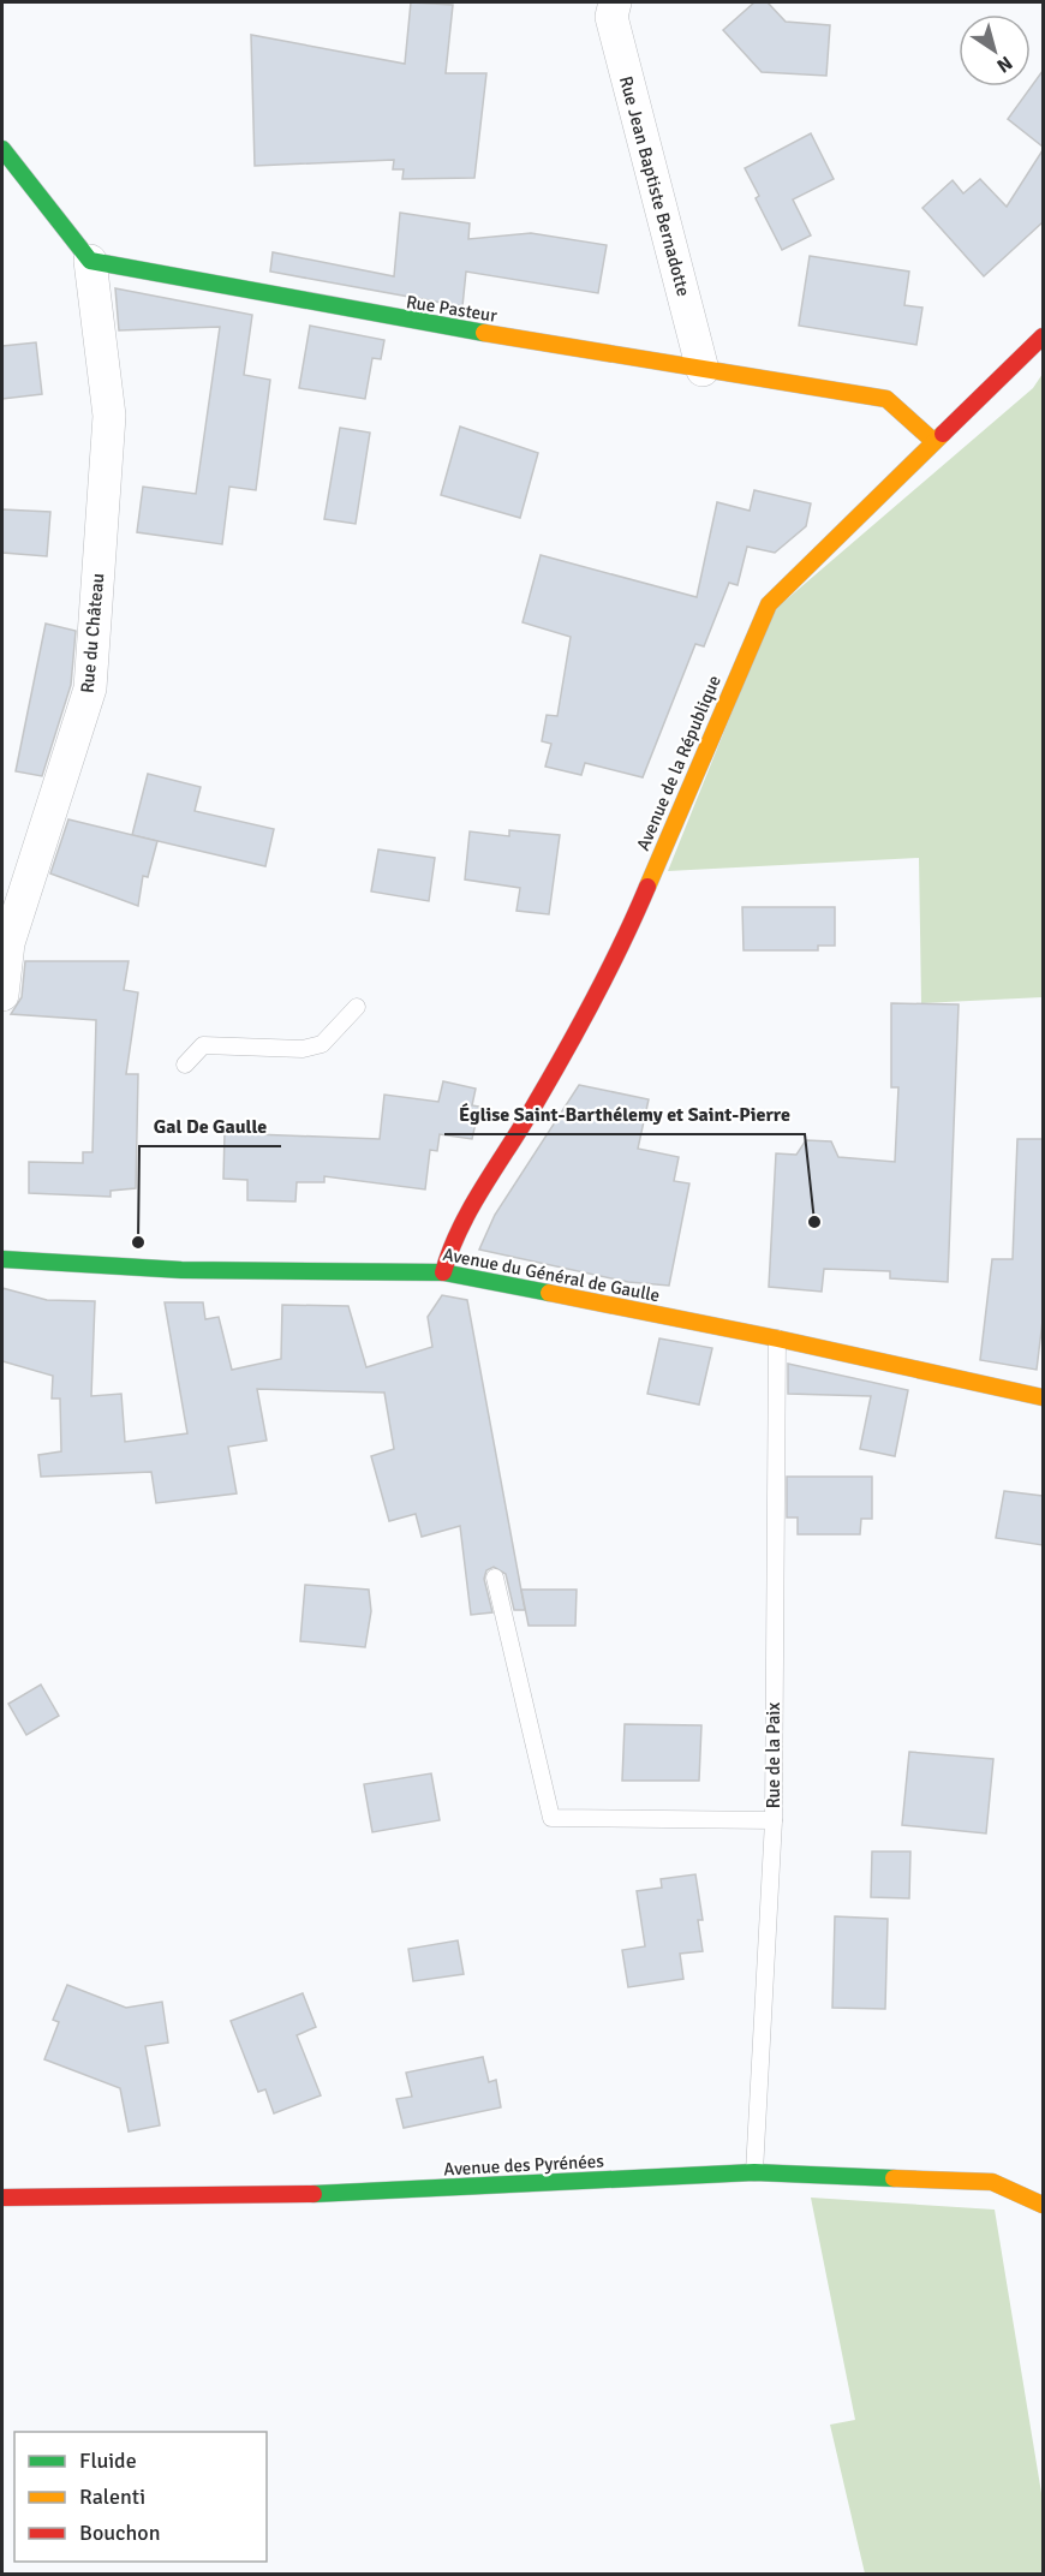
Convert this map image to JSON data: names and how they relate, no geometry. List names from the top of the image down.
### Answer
{
  "streets": {
    "street": [
      "Rue Jean Baptiste Bernadotte",
      "Rue Pasteur",
      "Rue du Château",
      "Avenue de la République",
      "Avenue du Général de Gaulle",
      "Avenue des Pyrénées"
    ],
    "lane": ["Rue de la Paix"]
  },
  "crossings": [
    ["Rue Jean Baptiste Bernadotte", "Rue Pasteur"],
    ["Rue Pasteur", "Rue du Château"],
    ["Rue Pasteur", "Avenue de la République"],
    ["Avenue de la République", "Avenue du Général de Gaulle"],
    ["Avenue du Général de Gaulle", "Rue de la Paix"],
    ["Rue de la Paix", "Avenue des Pyrénées"]
  ],
  "places": ["Église Saint-Barthélemy et Saint-Pierre", "Gal De Gaulle"],
  "legend": ["Fluide", "Ralenti", "Bouchon"],
  "north": "bottom right"
}
